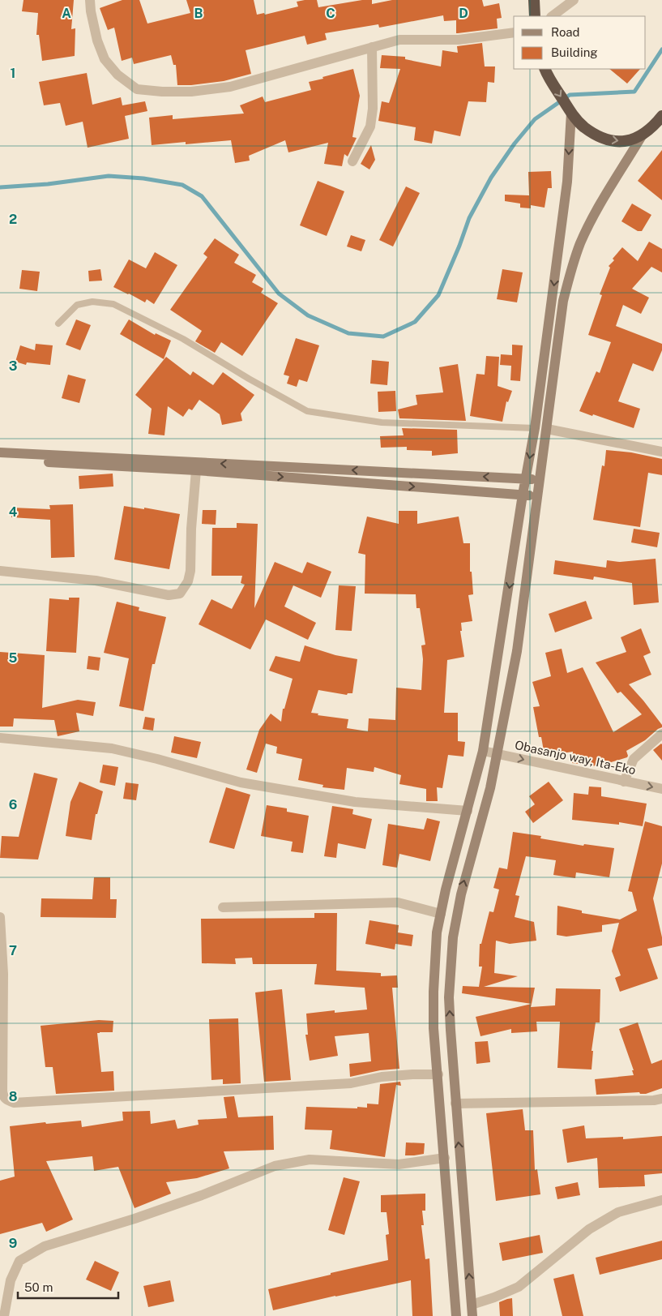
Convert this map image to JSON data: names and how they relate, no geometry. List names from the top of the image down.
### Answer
{
  "streets": {
    "street": ["Obasanjo way, Ita-Eko"]
  },
  "one_way": ["Obasanjo way, Ita-Eko"],
  "legend": ["Road", "Building"],
  "scale_bar": "50 m",
  "grid": {
    "columns": [
      "A",
      "B",
      "C",
      "D"
    ],
    "rows": [
      "1",
      "2",
      "3",
      "4",
      "5",
      "6",
      "7",
      "8",
      "9"
    ]
  }
}
